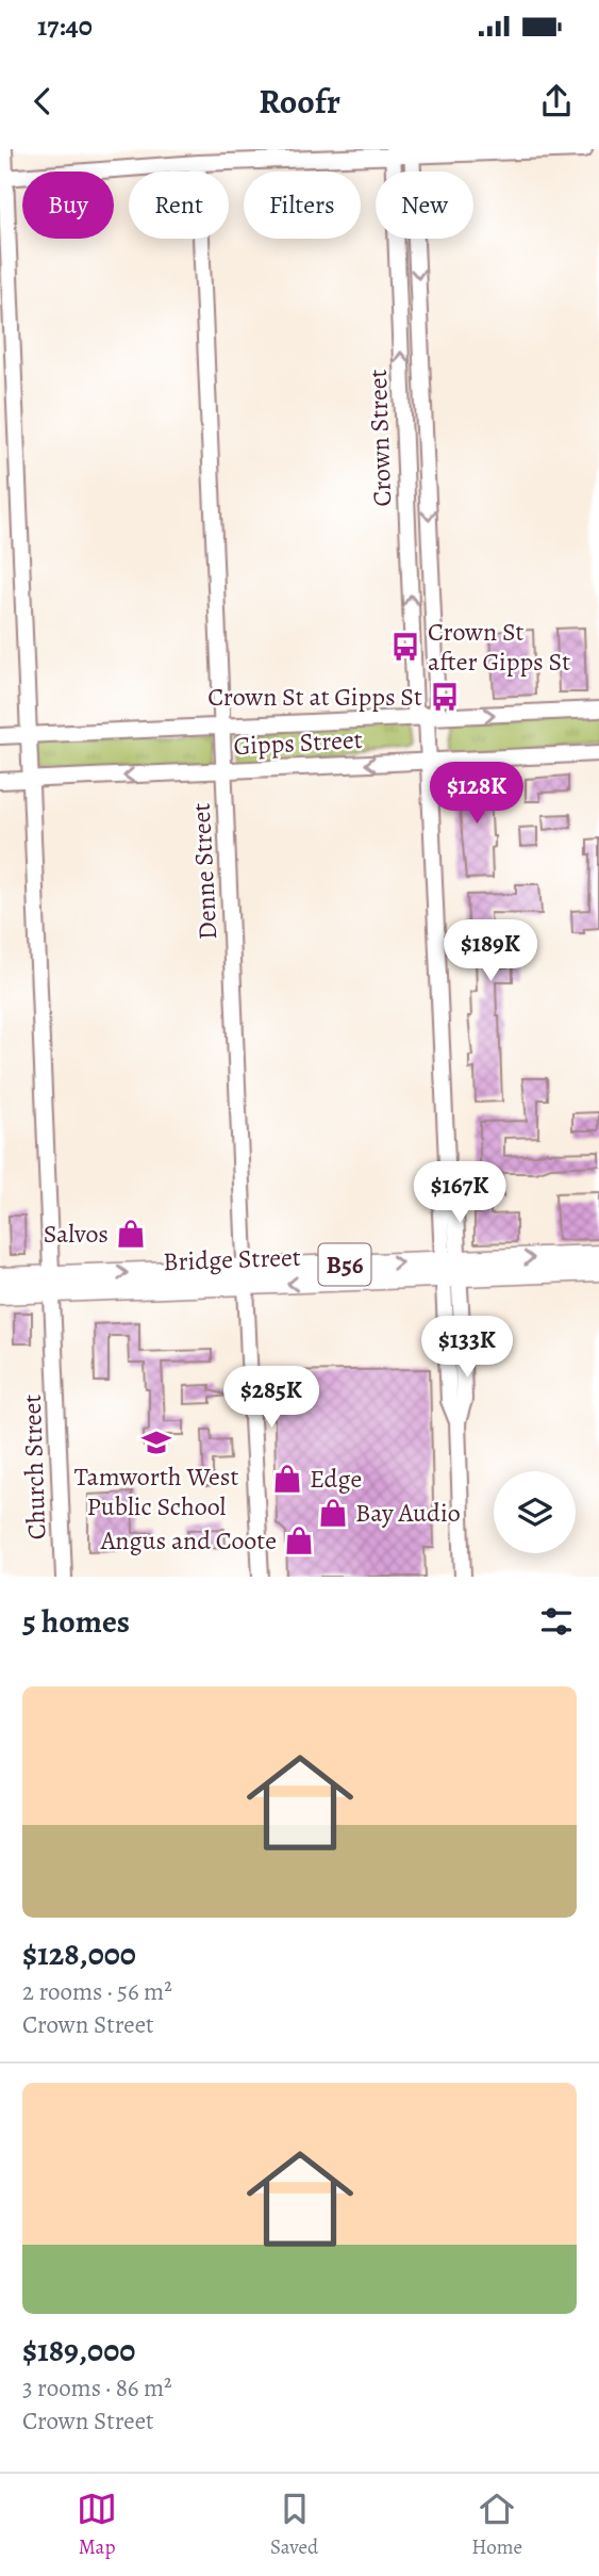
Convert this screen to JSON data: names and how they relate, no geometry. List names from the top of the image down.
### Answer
{
  "streets": {
    "main road": ["Bridge Street", "B56"],
    "street": [
      "Crown Street",
      "Gipps Street",
      "Denne Street",
      "Church Street"
    ]
  },
  "crossings": [
    ["Crown Street", "Gipps Street"],
    ["Crown Street", "Bridge Street"],
    ["Gipps Street", "Denne Street"],
    ["Gipps Street", "Church Street"],
    ["Denne Street", "Bridge Street"],
    ["Bridge Street", "Church Street"]
  ],
  "places": {
    "bus stop": ["Crown St after Gipps St", "Crown St at Gipps St"],
    "shop": [
      "Salvos",
      "Edge",
      "Bay Audio",
      "Angus and Coote"
    ],
    "school or university": ["Tamworth West Public School"]
  },
  "page": {
    "status": "17:40",
    "header": "Roofr",
    "chip": [
      "Buy",
      "Rent",
      "Filters",
      "New"
    ],
    "price": [
      "$128K",
      "$189K",
      "$167K",
      "$133K",
      "$285K"
    ],
    "heading": "5 homes",
    "list": [
      {
        "name": "$128,000",
        "note": "2 rooms · 56 m² · Crown Street"
      },
      {
        "name": "$189,000",
        "note": "3 rooms · 86 m² · Crown Street"
      }
    ],
    "tabs": ["Map", "Saved", "Home"]
  }
}
